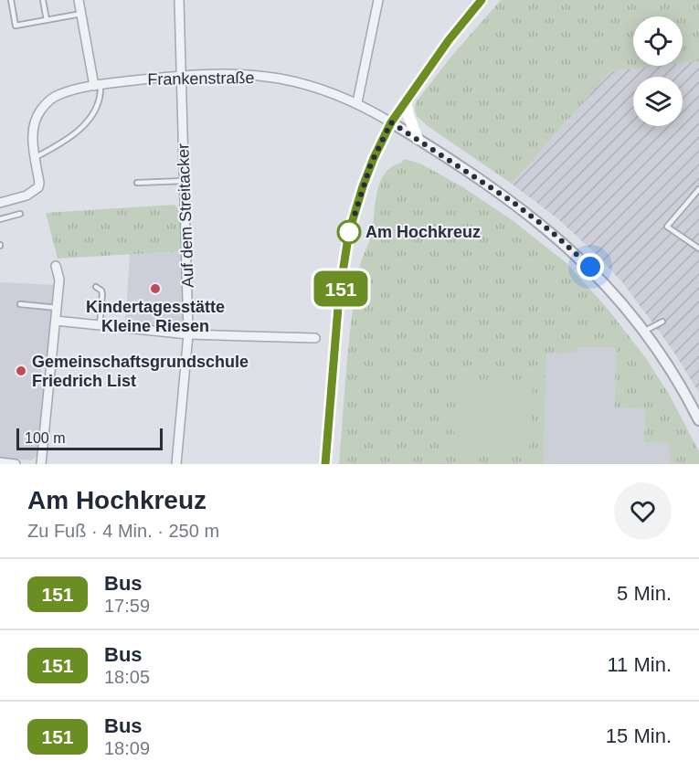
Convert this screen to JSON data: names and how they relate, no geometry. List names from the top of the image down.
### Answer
{
  "streets": {
    "street": ["Frankenstraße", "Auf dem Streitacker"]
  },
  "crossings": [
    ["Frankenstraße", "Auf dem Streitacker"]
  ],
  "places": ["Am Hochkreuz", "Kindertagesstätte Kleine Riesen", "Gemeinschaftsgrundschule Friedrich List"],
  "lines": ["bus line 151"],
  "scale_bar": "100 m",
  "page": {
    "on_map": "151",
    "scale": "100 m",
    "heading": ["Am Hochkreuz", "Zu Fuß · 4 Min. · 250 m"],
    "list": [
      {
        "mark": "151",
        "name": "Bus",
        "note": "17:59",
        "value": "5 Min."
      },
      {
        "mark": "151",
        "name": "Bus",
        "note": "18:05",
        "value": "11 Min."
      },
      {
        "mark": "151",
        "name": "Bus",
        "note": "18:09",
        "value": "15 Min."
      }
    ]
  }
}
